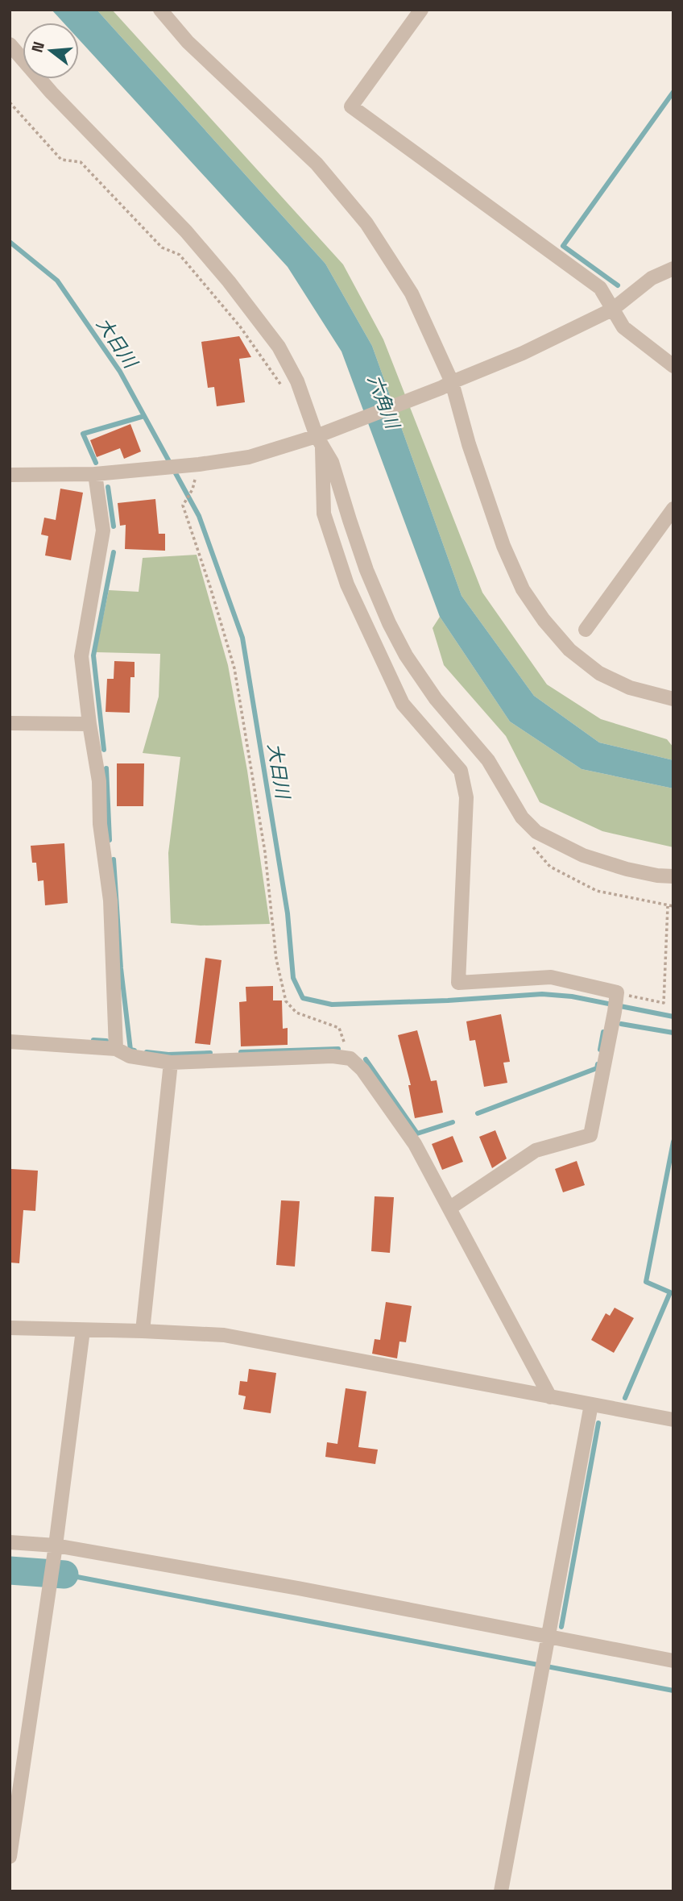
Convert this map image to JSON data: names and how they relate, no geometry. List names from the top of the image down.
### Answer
{
  "water": ["大日川", "六角川"],
  "north": "left"
}
